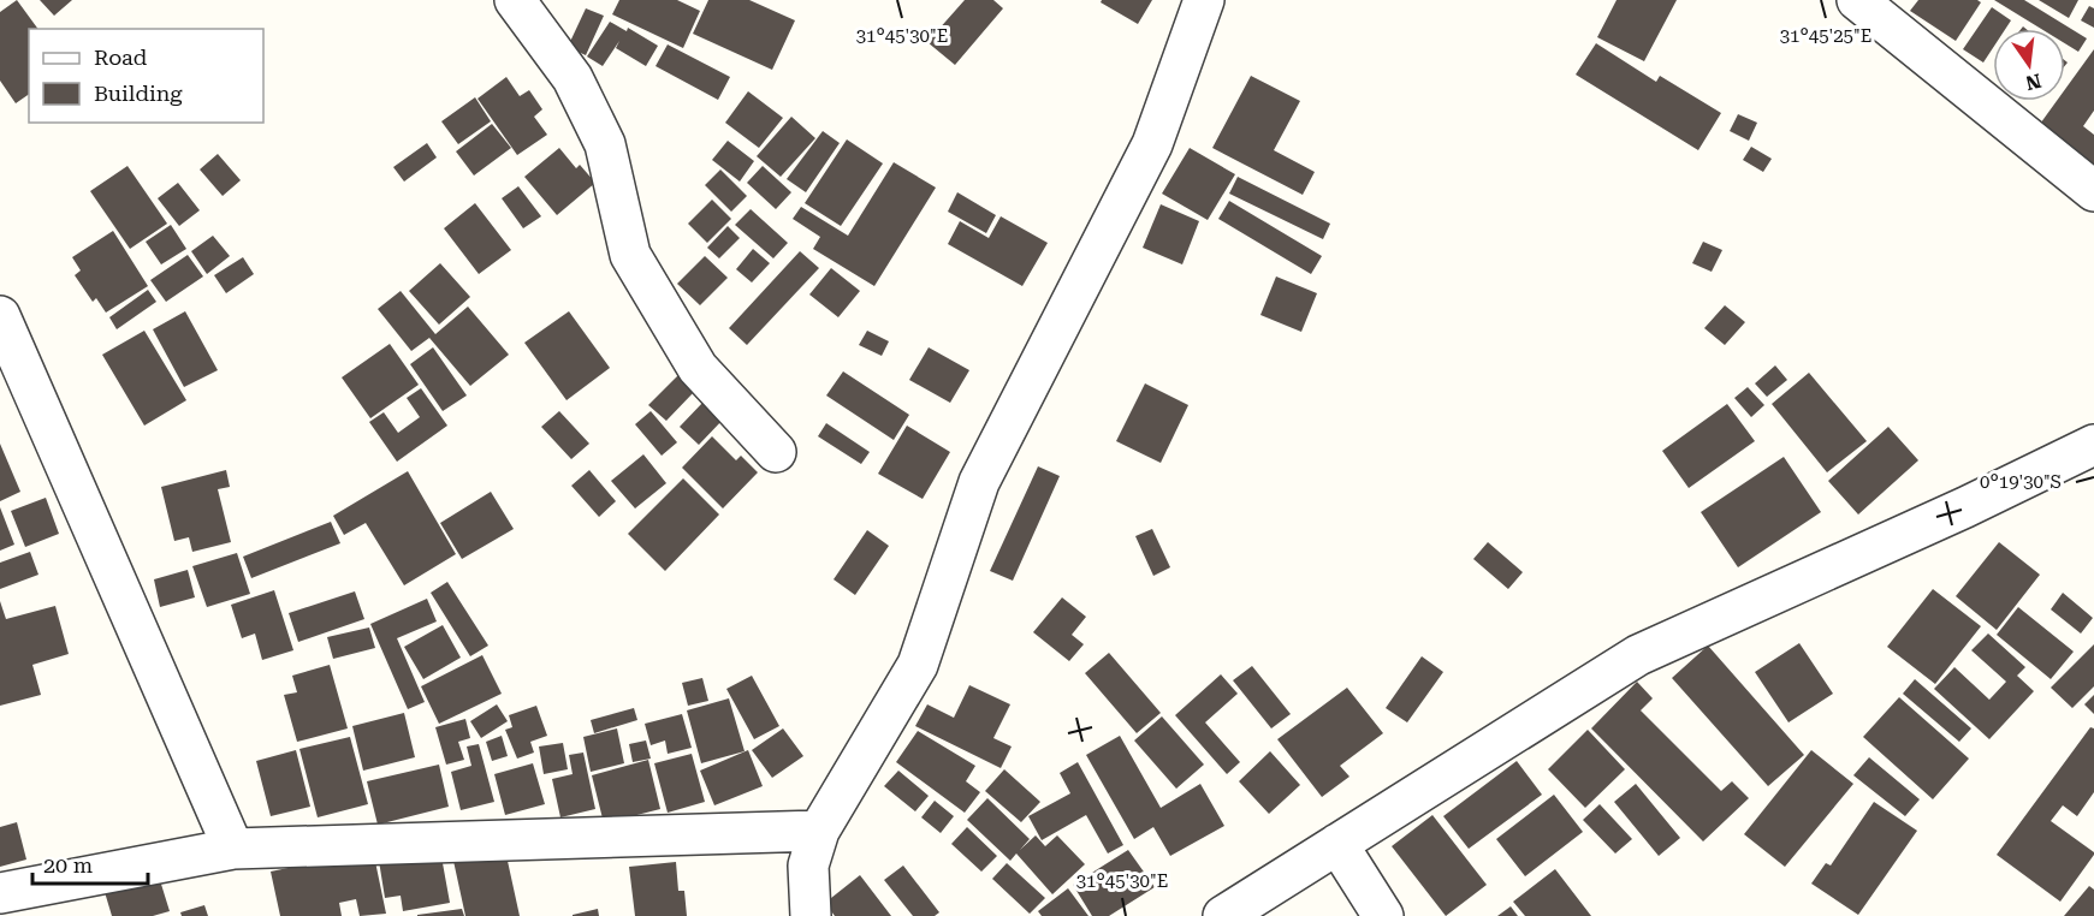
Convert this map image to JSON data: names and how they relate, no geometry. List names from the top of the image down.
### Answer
{
  "legend": ["Road", "Building"],
  "scale_bar": "20 m",
  "north": "bottom",
  "coordinates": ["31°45'30\"E", "31°45'25\"E", "0°19'30\"S"]
}
